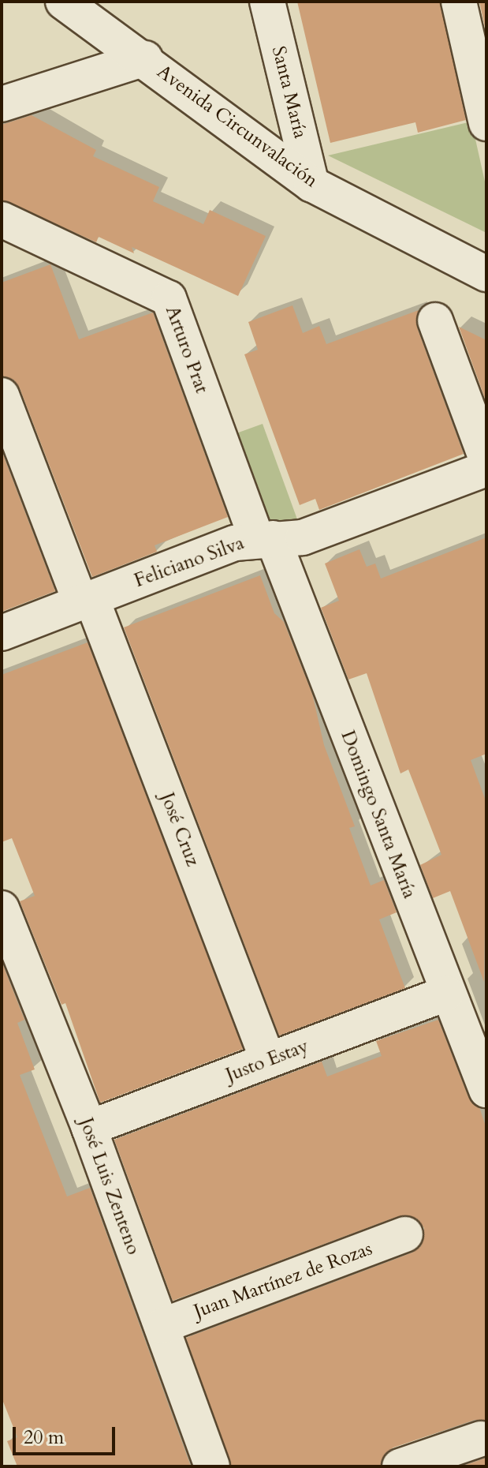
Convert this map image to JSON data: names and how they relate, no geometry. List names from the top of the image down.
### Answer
{
  "streets": {
    "street": [
      "Santa María",
      "Avenida Circunvalación",
      "Arturo Prat",
      "Feliciano Silva",
      "Domingo Santa María",
      "José Cruz",
      "Justo Estay",
      "José Luis Zenteno",
      "Juan Martínez de Rozas"
    ]
  },
  "crossings": [
    ["Santa María", "Avenida Circunvalación"],
    ["Arturo Prat", "Feliciano Silva"],
    ["Arturo Prat", "Domingo Santa María"],
    ["Feliciano Silva", "Domingo Santa María"],
    ["Feliciano Silva", "José Cruz"],
    ["Domingo Santa María", "Justo Estay"],
    ["José Cruz", "Justo Estay"],
    ["Justo Estay", "José Luis Zenteno"],
    ["José Luis Zenteno", "Juan Martínez de Rozas"]
  ],
  "scale_bar": "20 m"
}
